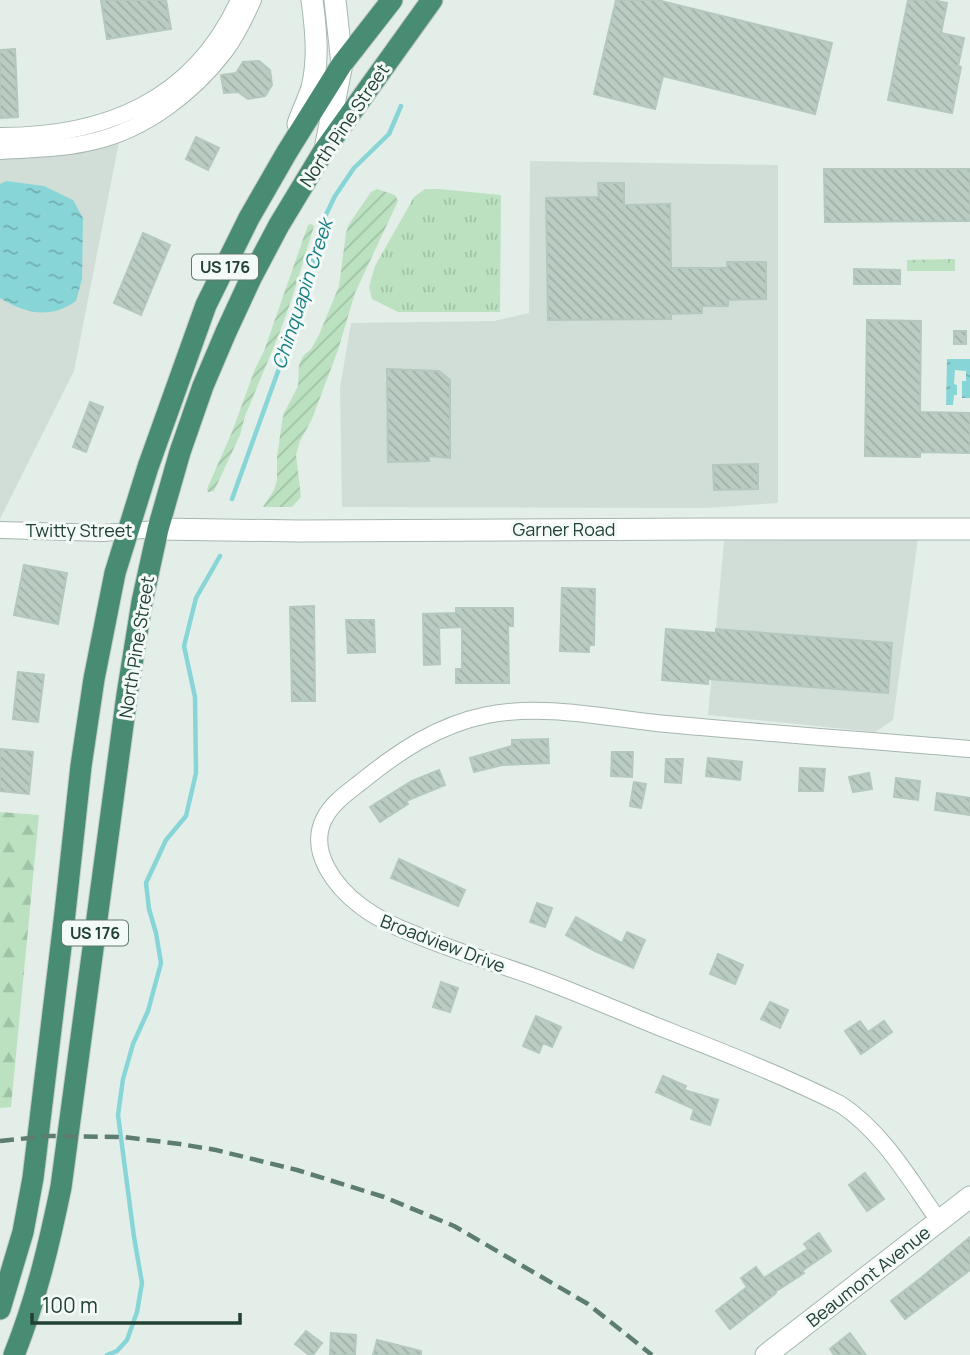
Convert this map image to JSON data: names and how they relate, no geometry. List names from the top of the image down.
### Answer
{
  "streets": {
    "highway": ["North Pine Street", "US 176"],
    "street": [
      "Garner Road",
      "Twitty Street",
      "Broadview Drive",
      "Beaumont Avenue"
    ]
  },
  "crossings": [
    ["North Pine Street", "Garner Road"],
    ["North Pine Street", "Twitty Street"],
    ["Garner Road", "Twitty Street"],
    ["Broadview Drive", "Beaumont Avenue"]
  ],
  "water": ["Chinquapin Creek"],
  "scale_bar": "100 m"
}
